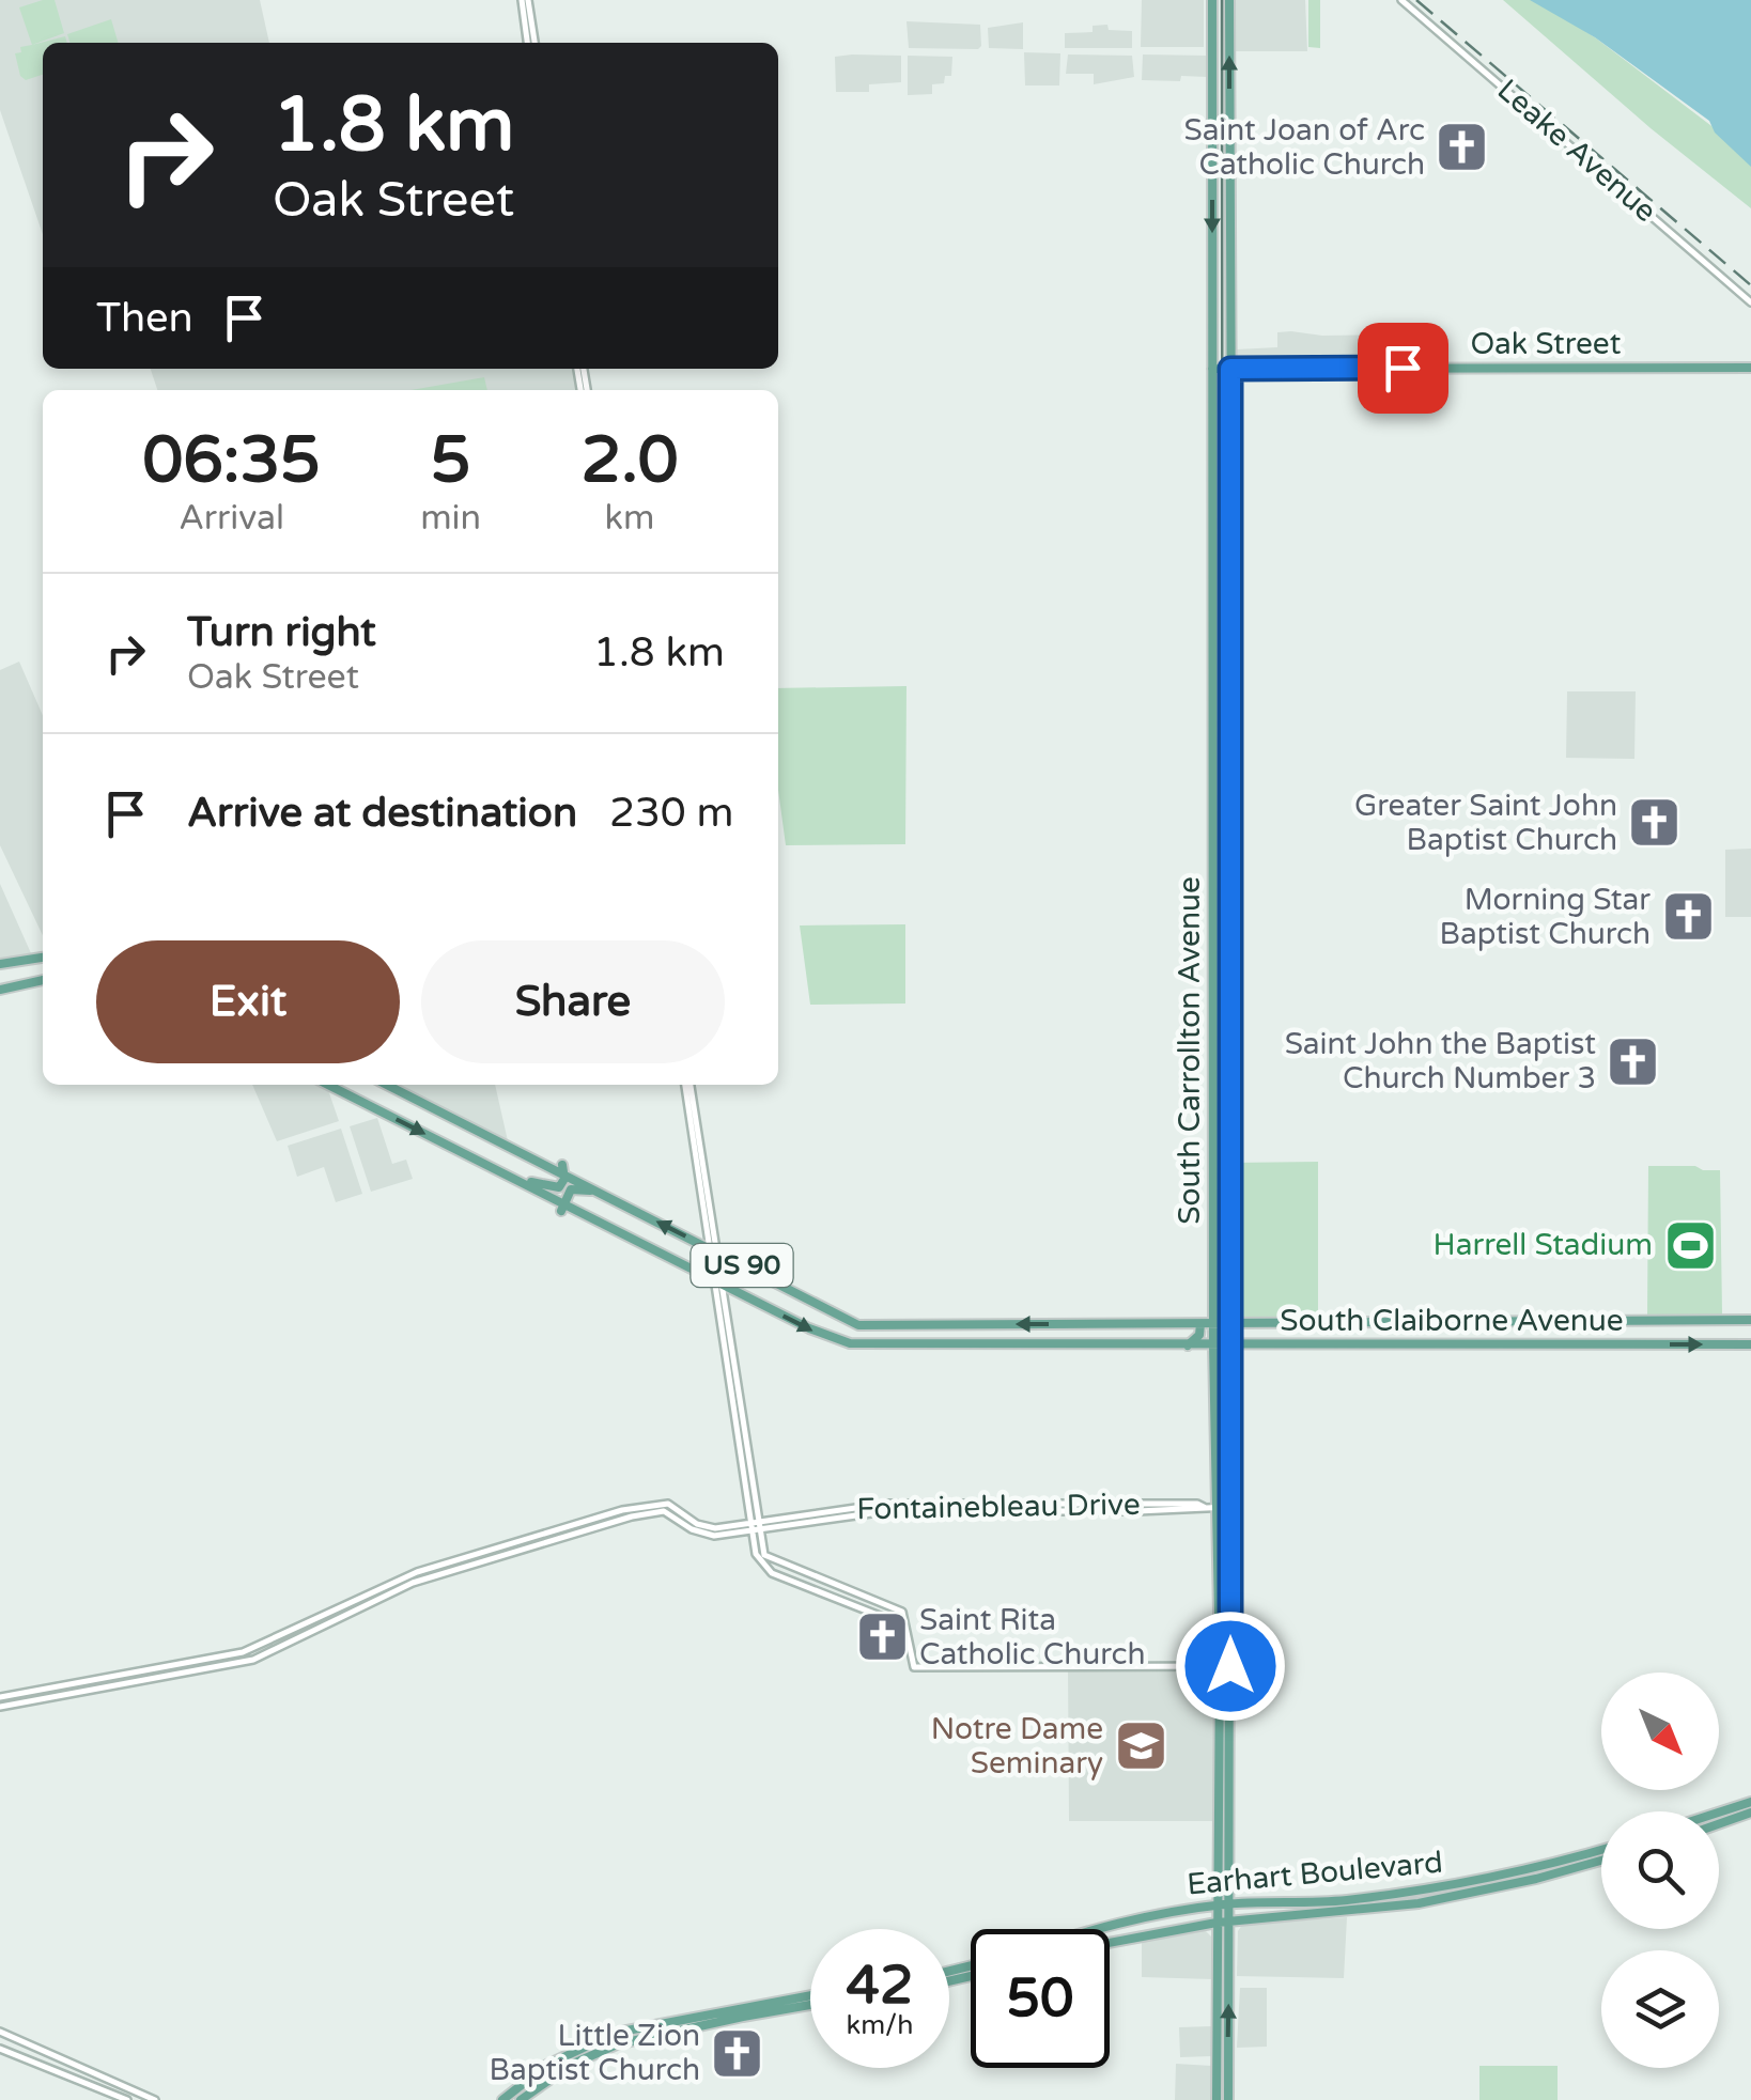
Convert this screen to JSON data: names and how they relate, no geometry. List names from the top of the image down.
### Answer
{
  "streets": {
    "main road": [
      "Oak Street",
      "South Carrollton Avenue",
      "US 90",
      "South Claiborne Avenue",
      "Earhart Boulevard"
    ],
    "street": ["Leake Avenue", "Fontainebleau Drive"]
  },
  "crossings": [
    ["Oak Street", "South Carrollton Avenue"],
    ["South Carrollton Avenue", "South Claiborne Avenue"],
    ["South Carrollton Avenue", "Fontainebleau Drive"],
    ["South Carrollton Avenue", "Earhart Boulevard"]
  ],
  "places": {
    "church": [
      "Saint Joan of Arc Catholic Church",
      "Greater Saint John Baptist Church",
      "Morning Star Baptist Church",
      "Saint John the Baptist Church Number 3",
      "Saint Rita Catholic Church",
      "Little Zion Baptist Church"
    ],
    "sports": ["Harrell Stadium"],
    "school or university": ["Notre Dame Seminary"]
  },
  "north": "bottom right",
  "page": {
    "turn": ["1.8 km", "Oak Street"],
    "then": "Then",
    "eta": [
      "06:35",
      "Arrival",
      "5",
      "min",
      "2.0",
      "km"
    ],
    "list": [
      {
        "name": "Turn right",
        "note": "Oak Street",
        "value": "1.8 km"
      },
      {
        "name": "Arrive at destination",
        "value": "230 m"
      }
    ],
    "buttons": ["Exit", "Share"],
    "speed": "42 km/h",
    "limit": "50"
  }
}
